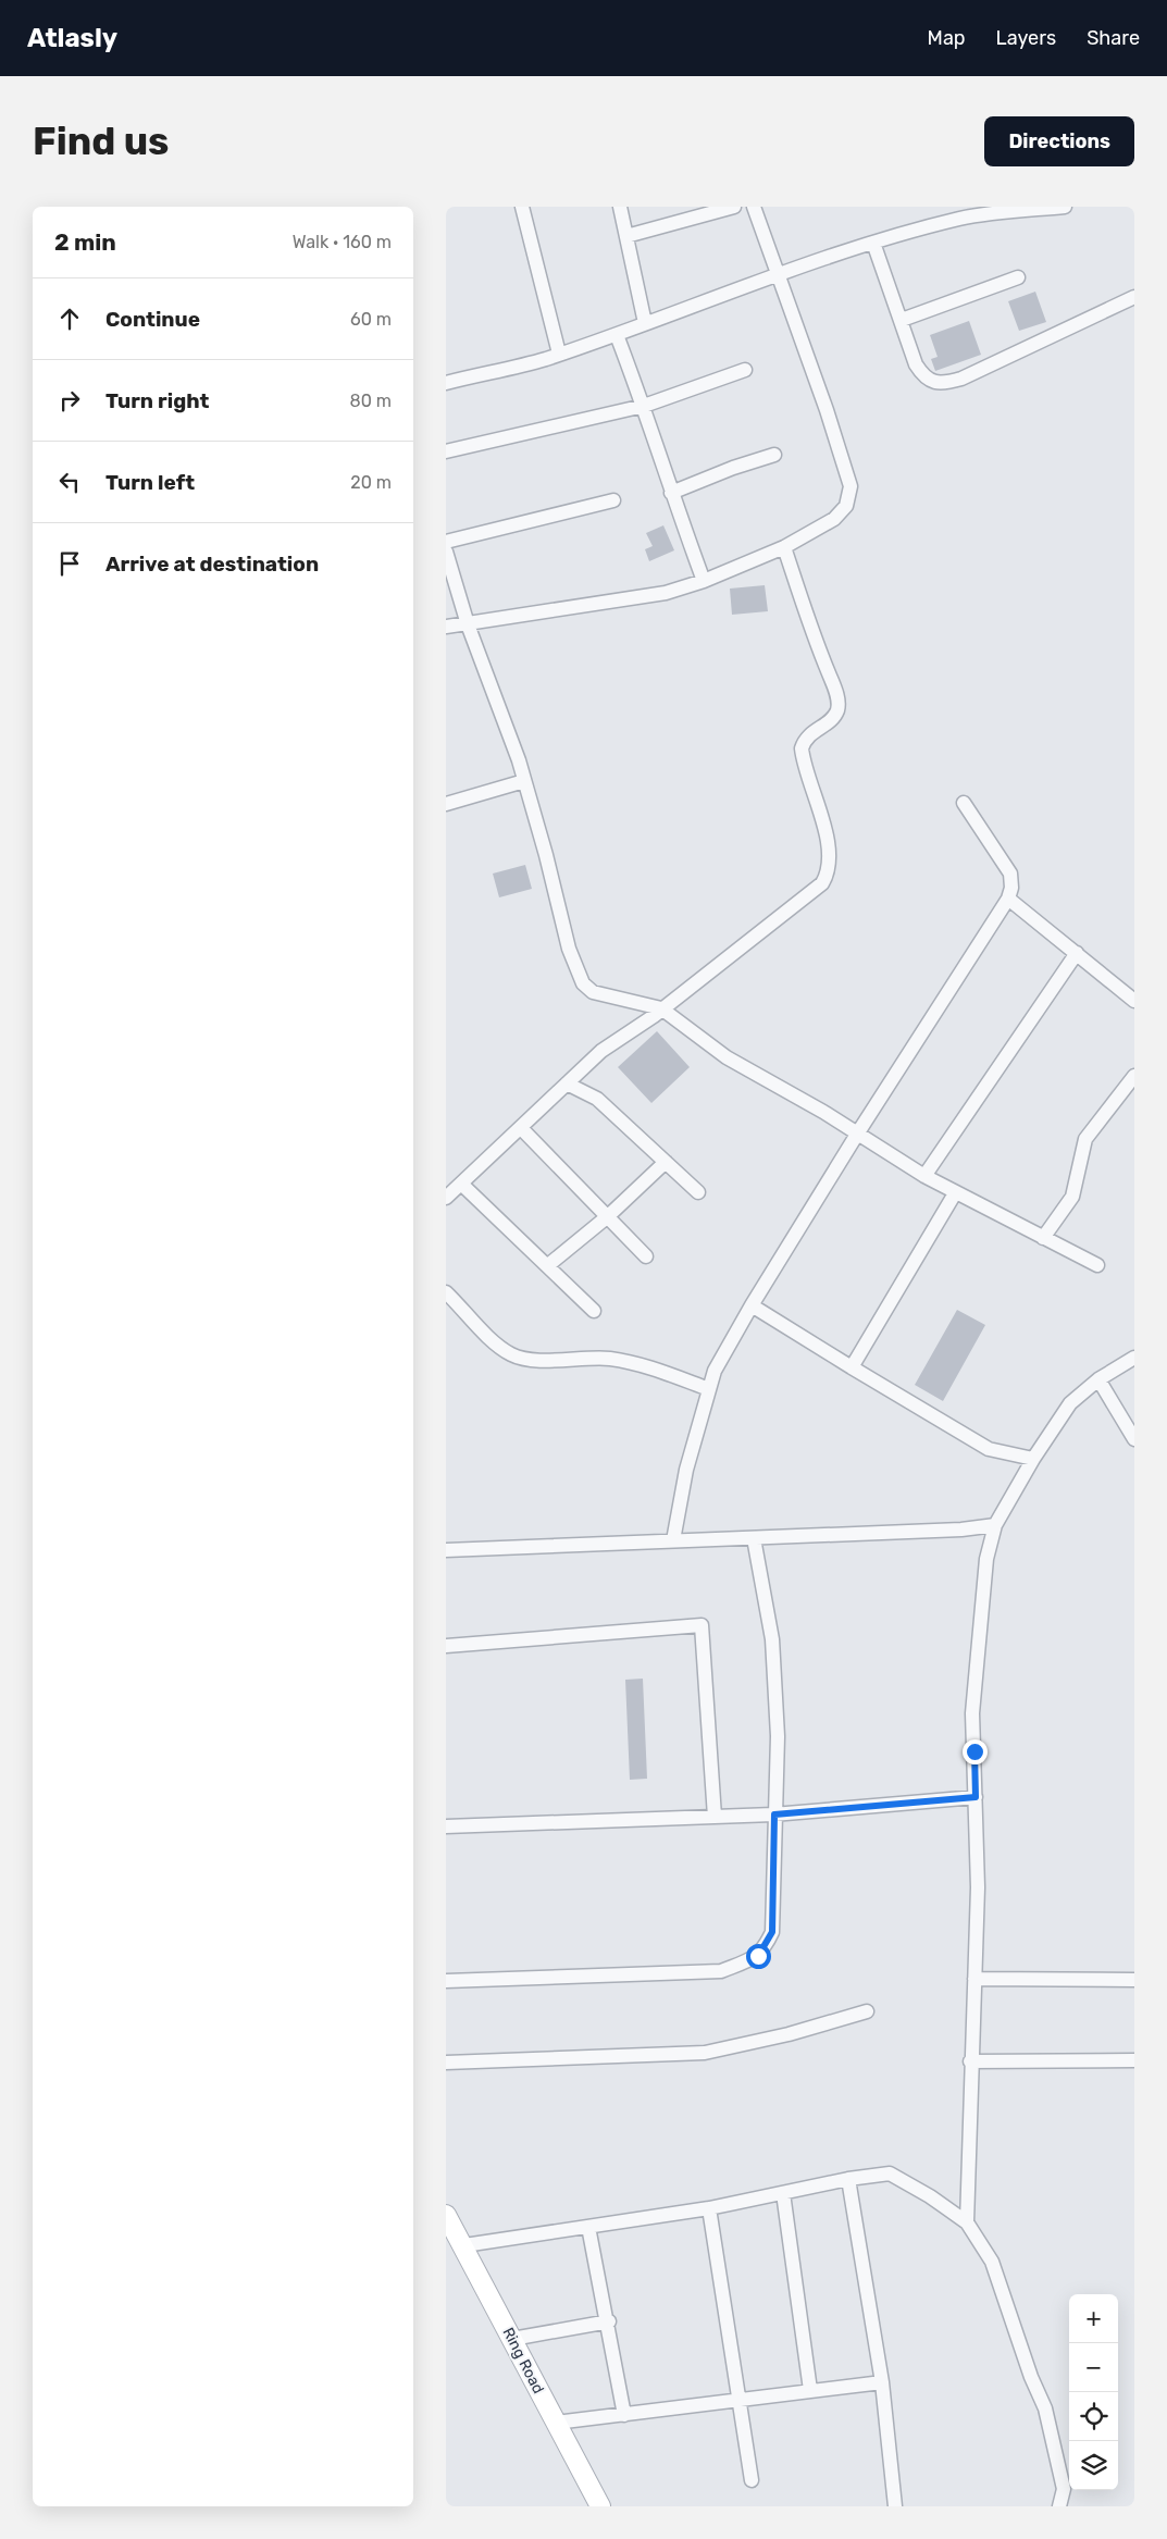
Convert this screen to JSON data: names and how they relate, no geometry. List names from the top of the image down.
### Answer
{
  "streets": {
    "main road": ["Ring Road"]
  },
  "page": {
    "header": "Atlasly",
    "nav": ["Map", "Layers", "Share"],
    "buttons": "Directions",
    "title": "Find us",
    "heading": ["2 min", "Walk · 160 m"],
    "list": [
      ["Continue", "60 m"],
      ["Turn right", "80 m"],
      ["Turn left", "20 m"],
      "Arrive at destination"
    ],
    "map_buttons": ["+", "−"]
  }
}
